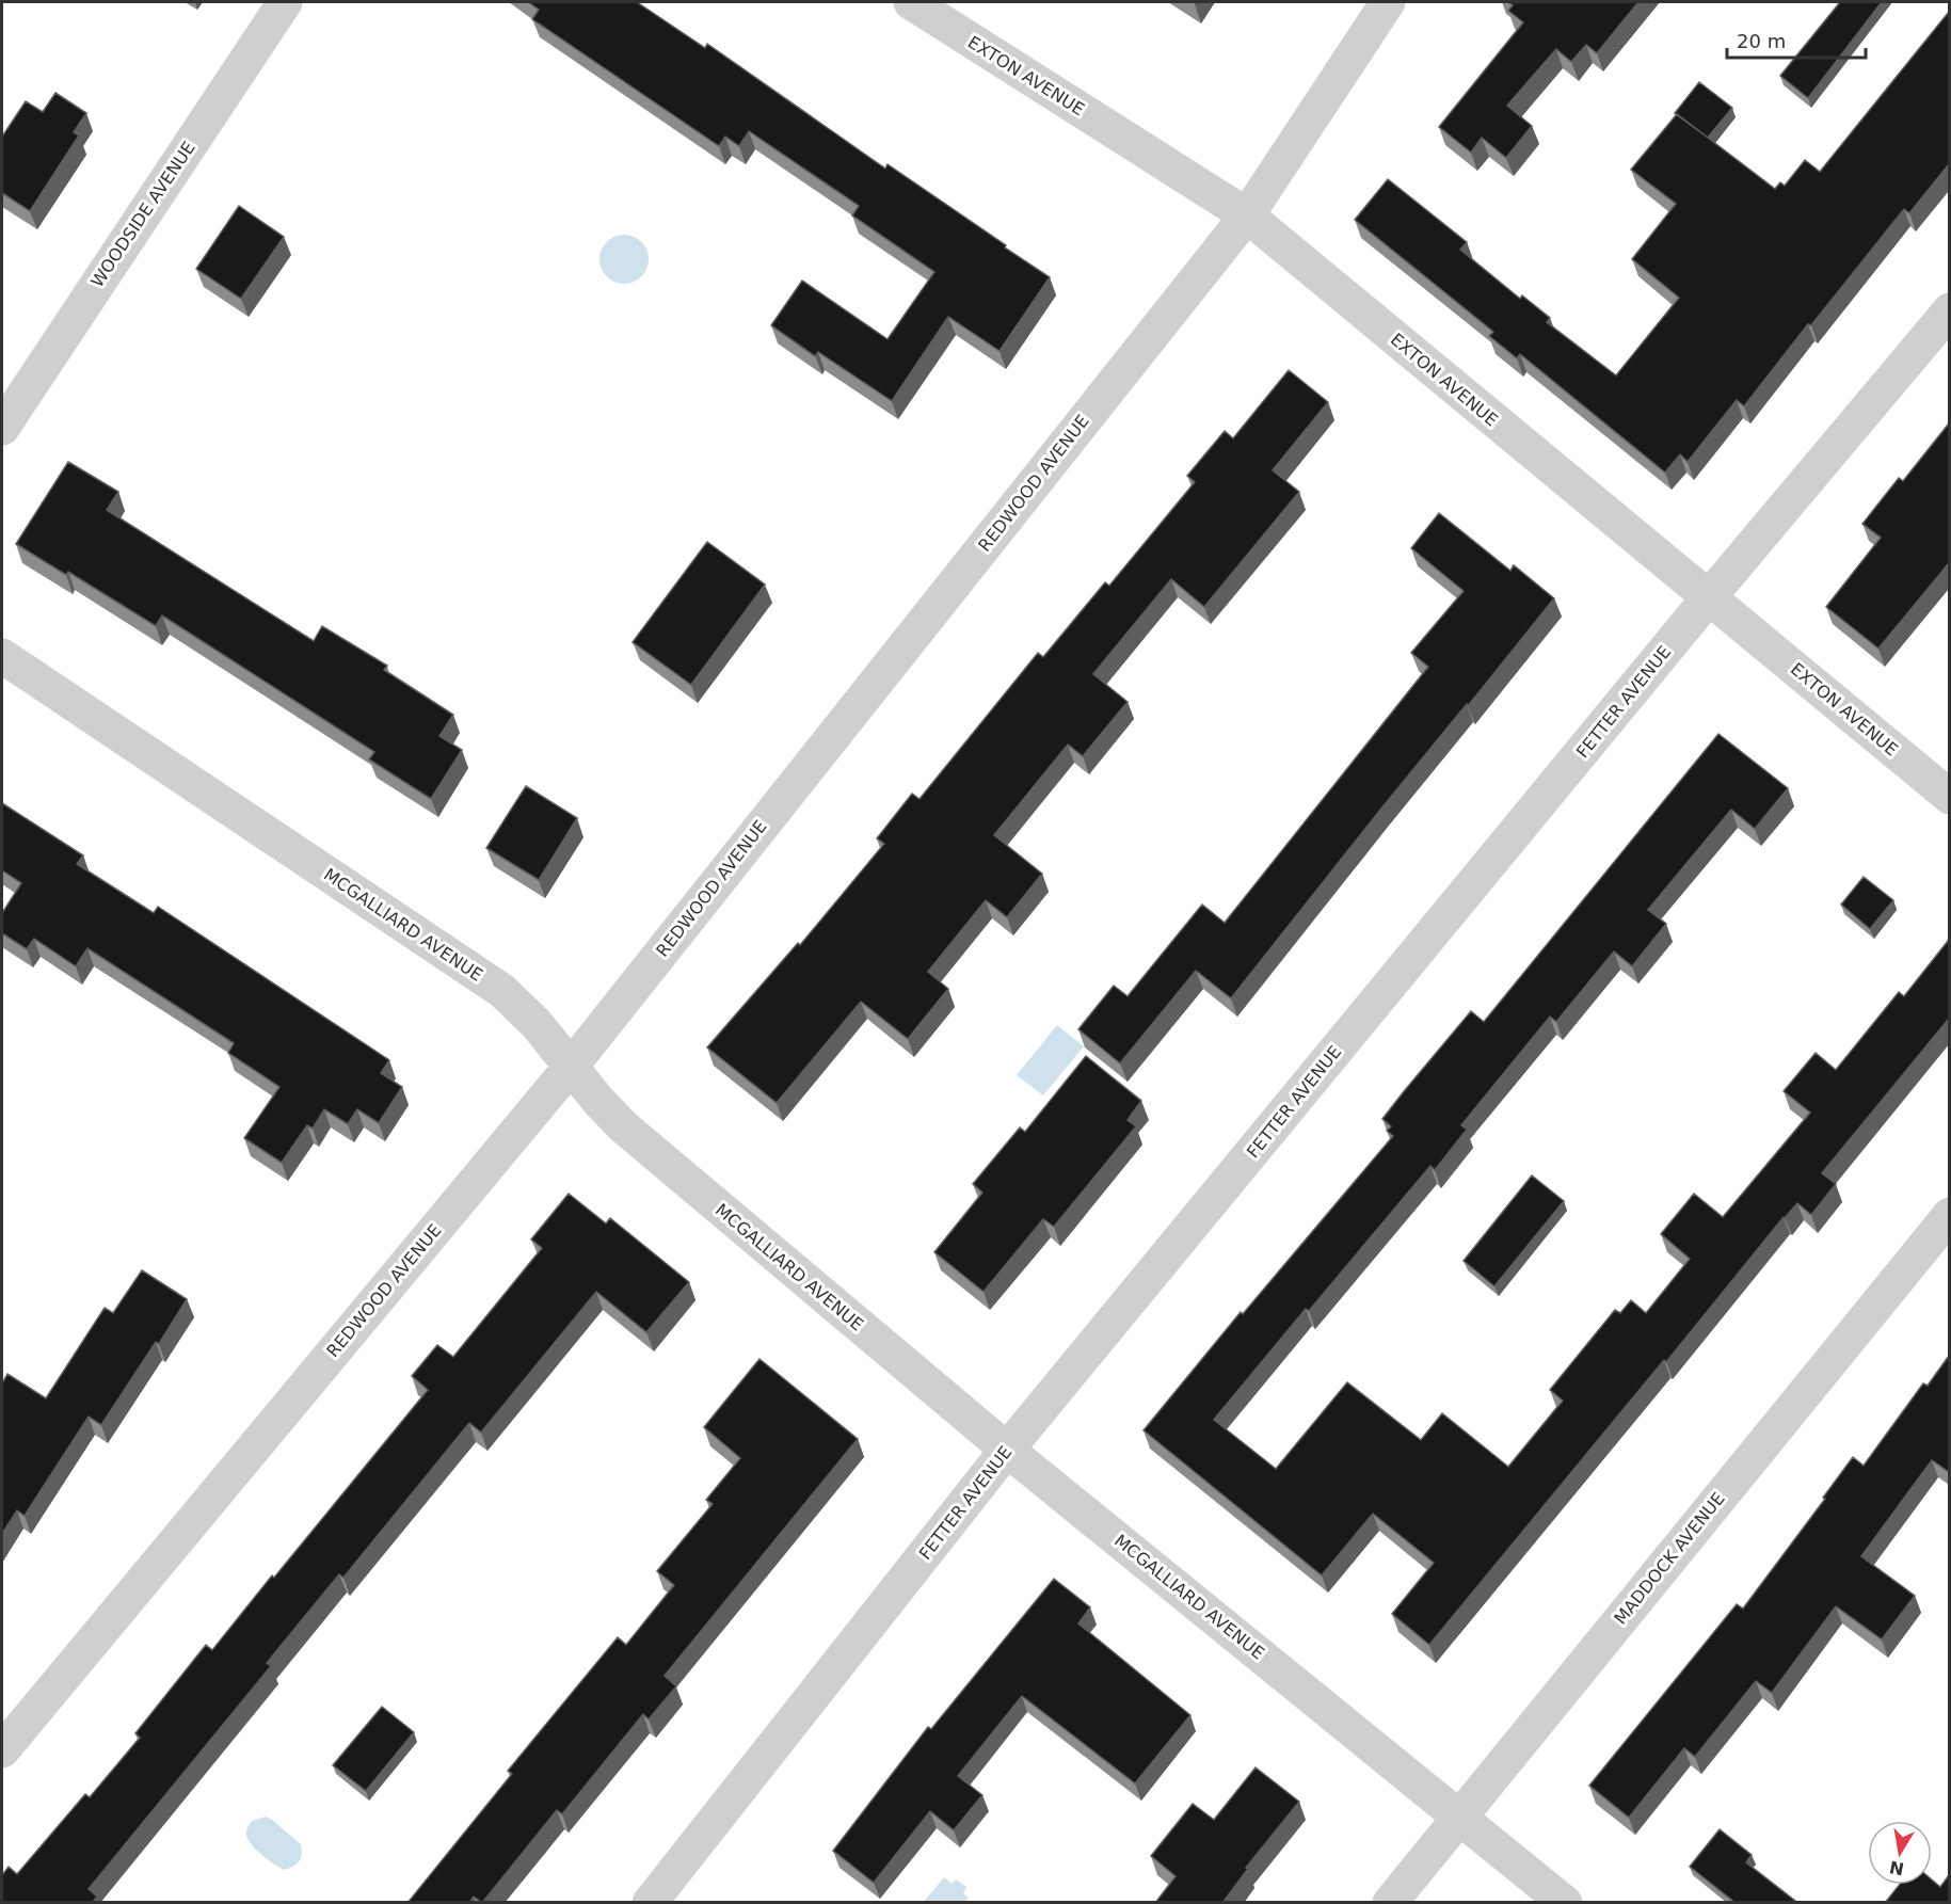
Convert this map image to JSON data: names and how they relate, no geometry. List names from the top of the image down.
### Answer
{
  "streets": {
    "street": [
      "EXTON AVENUE",
      "WOODSIDE AVENUE",
      "REDWOOD AVENUE",
      "FETTER AVENUE",
      "MCGALLIARD AVENUE",
      "MADDOCK AVENUE"
    ]
  },
  "crossings": [
    ["EXTON AVENUE", "REDWOOD AVENUE"],
    ["EXTON AVENUE", "FETTER AVENUE"],
    ["REDWOOD AVENUE", "MCGALLIARD AVENUE"],
    ["FETTER AVENUE", "MCGALLIARD AVENUE"],
    ["MCGALLIARD AVENUE", "MADDOCK AVENUE"]
  ],
  "scale_bar": "20 m",
  "north": "bottom"
}
